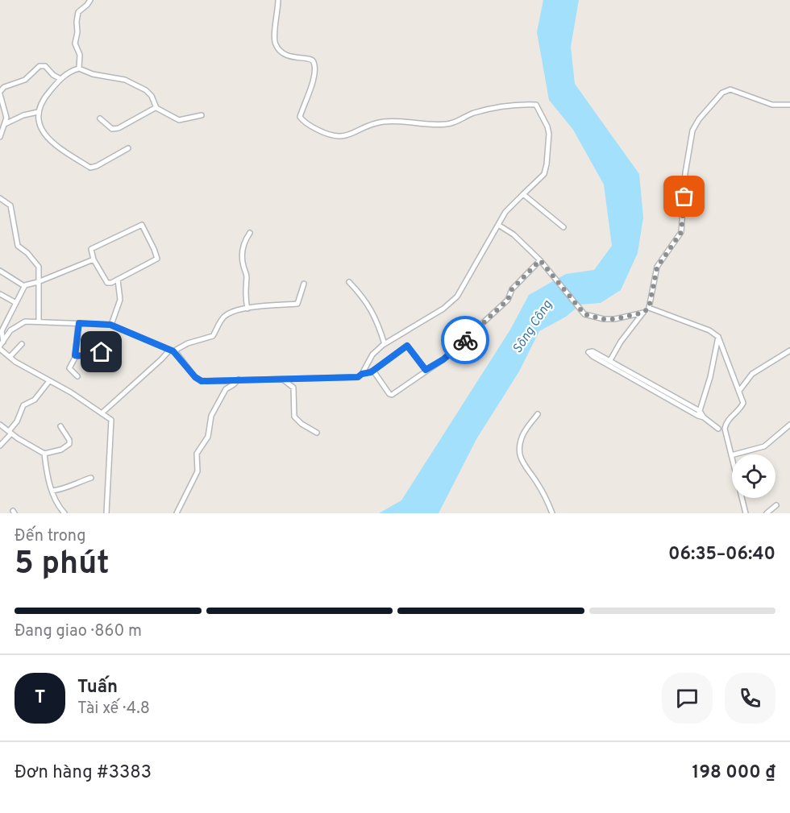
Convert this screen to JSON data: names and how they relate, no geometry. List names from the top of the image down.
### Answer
{
  "water": ["Sông Công"],
  "page": {
    "heading": ["5 phút", "Đến trong", "06:35–06:40"],
    "panel": [
      "Tuấn",
      "Tài xế · 4.8",
      "Đơn hàng #3383",
      "198 000 ₫"
    ],
    "bar": "Đang giao · 860 m",
    "round": "T"
  }
}
